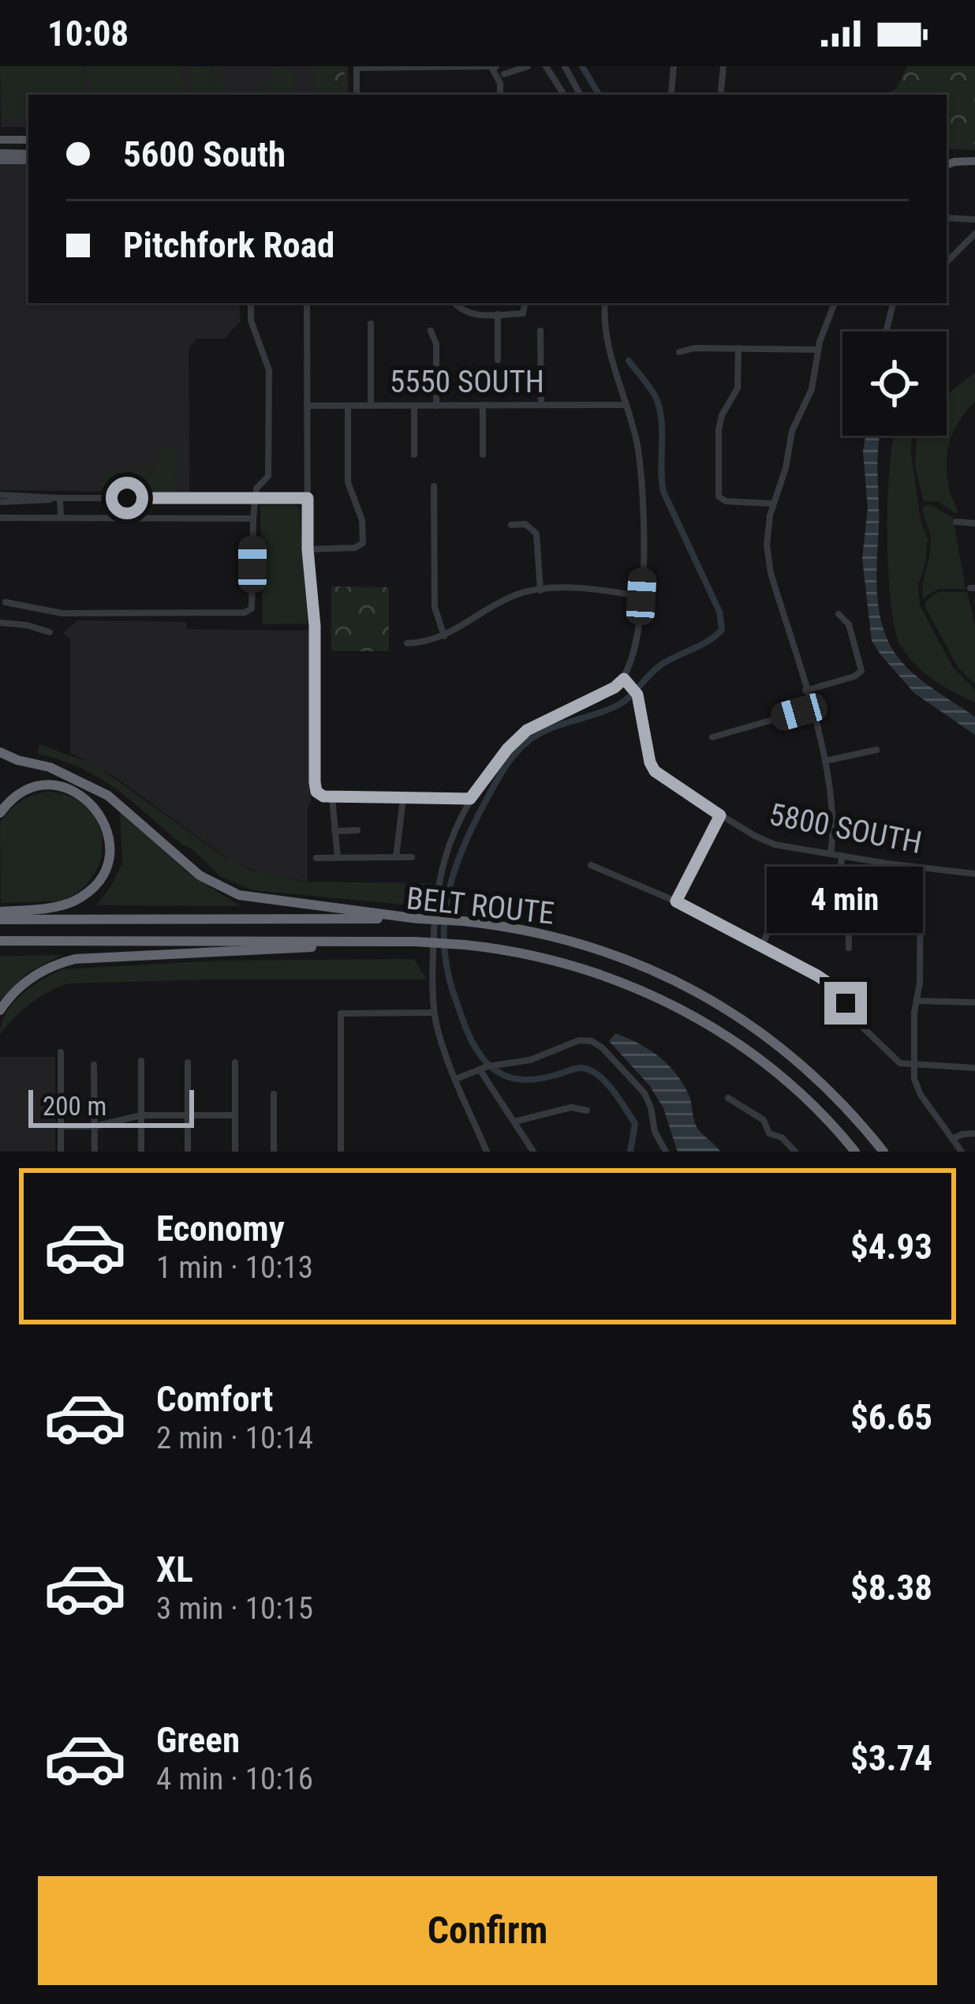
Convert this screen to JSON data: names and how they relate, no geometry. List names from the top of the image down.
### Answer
{
  "streets": {
    "highway": ["BELT ROUTE"],
    "street": ["5550 SOUTH", "5800 SOUTH"]
  },
  "scale_bar": "200 m",
  "page": {
    "status": "10:08",
    "banner": ["5600 South", "Pitchfork Road"],
    "bubble": "4 min",
    "scale": "200 m",
    "list": [
      {
        "name": "Economy",
        "note": "1 min · 10:13",
        "value": "$4.93"
      },
      {
        "name": "Comfort",
        "note": "2 min · 10:14",
        "value": "$6.65"
      },
      {
        "name": "XL",
        "note": "3 min · 10:15",
        "value": "$8.38"
      },
      {
        "name": "Green",
        "note": "4 min · 10:16",
        "value": "$3.74"
      }
    ],
    "buttons": "Confirm"
  }
}
